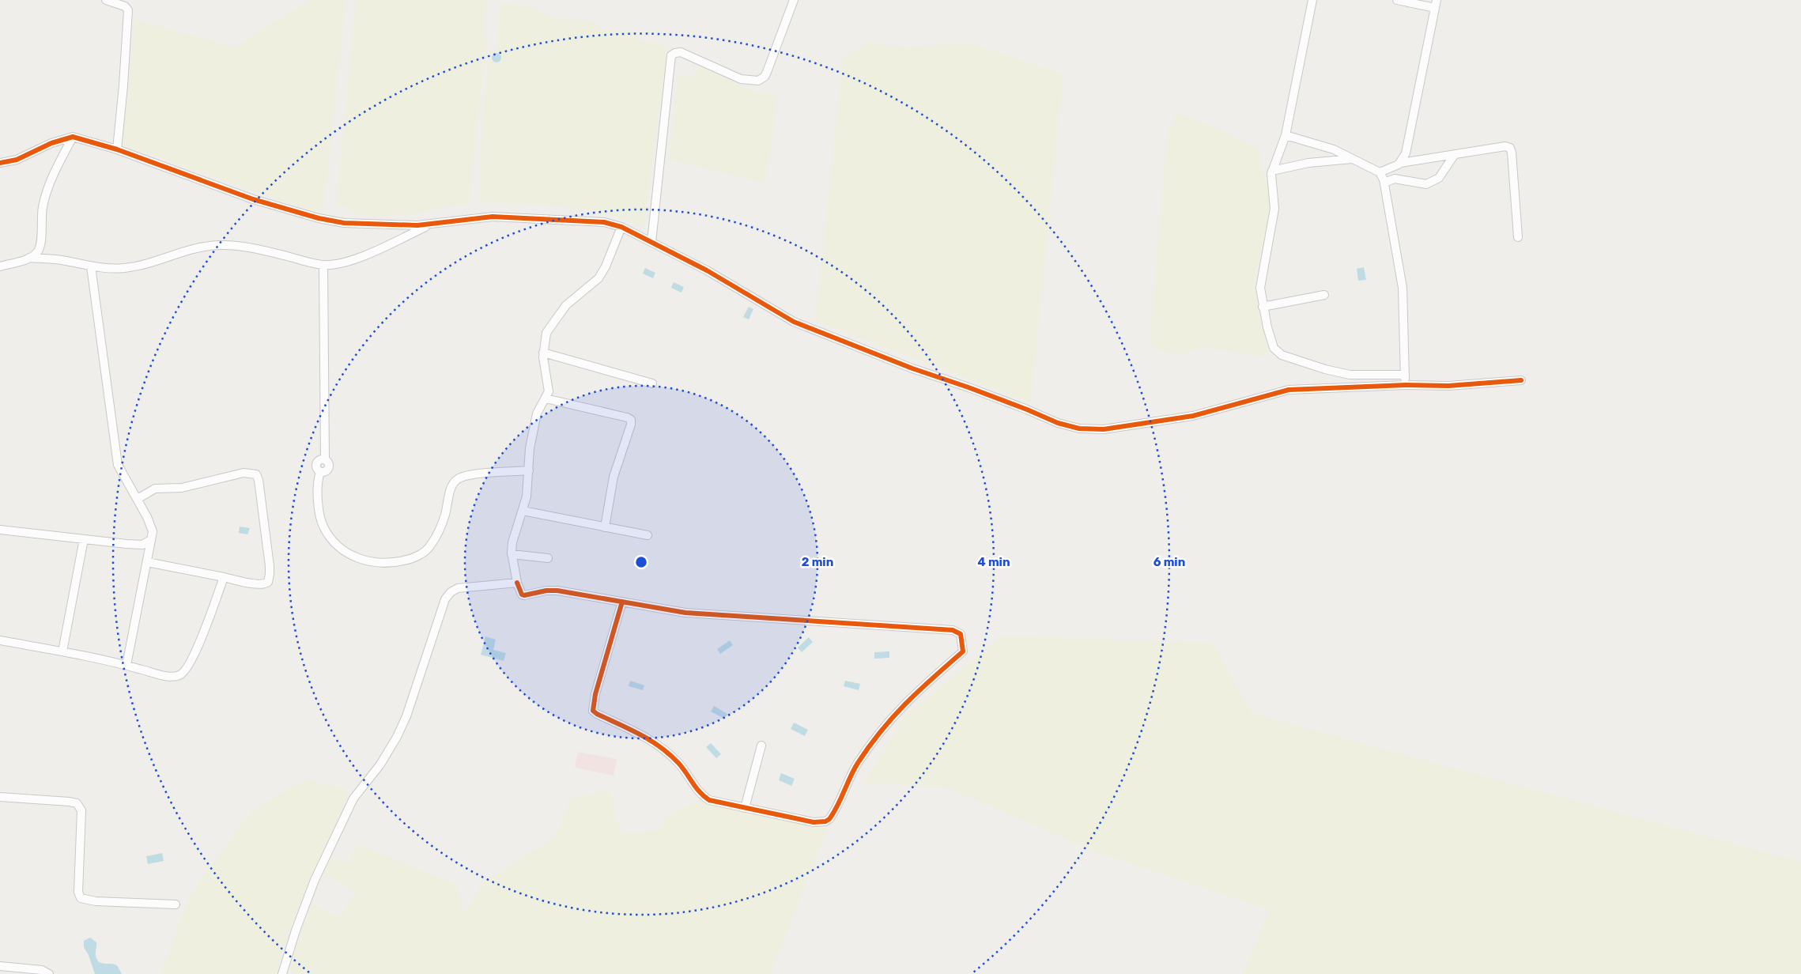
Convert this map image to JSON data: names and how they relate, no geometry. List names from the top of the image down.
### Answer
{
  "rings": ["2 min", "4 min", "6 min"]
}
